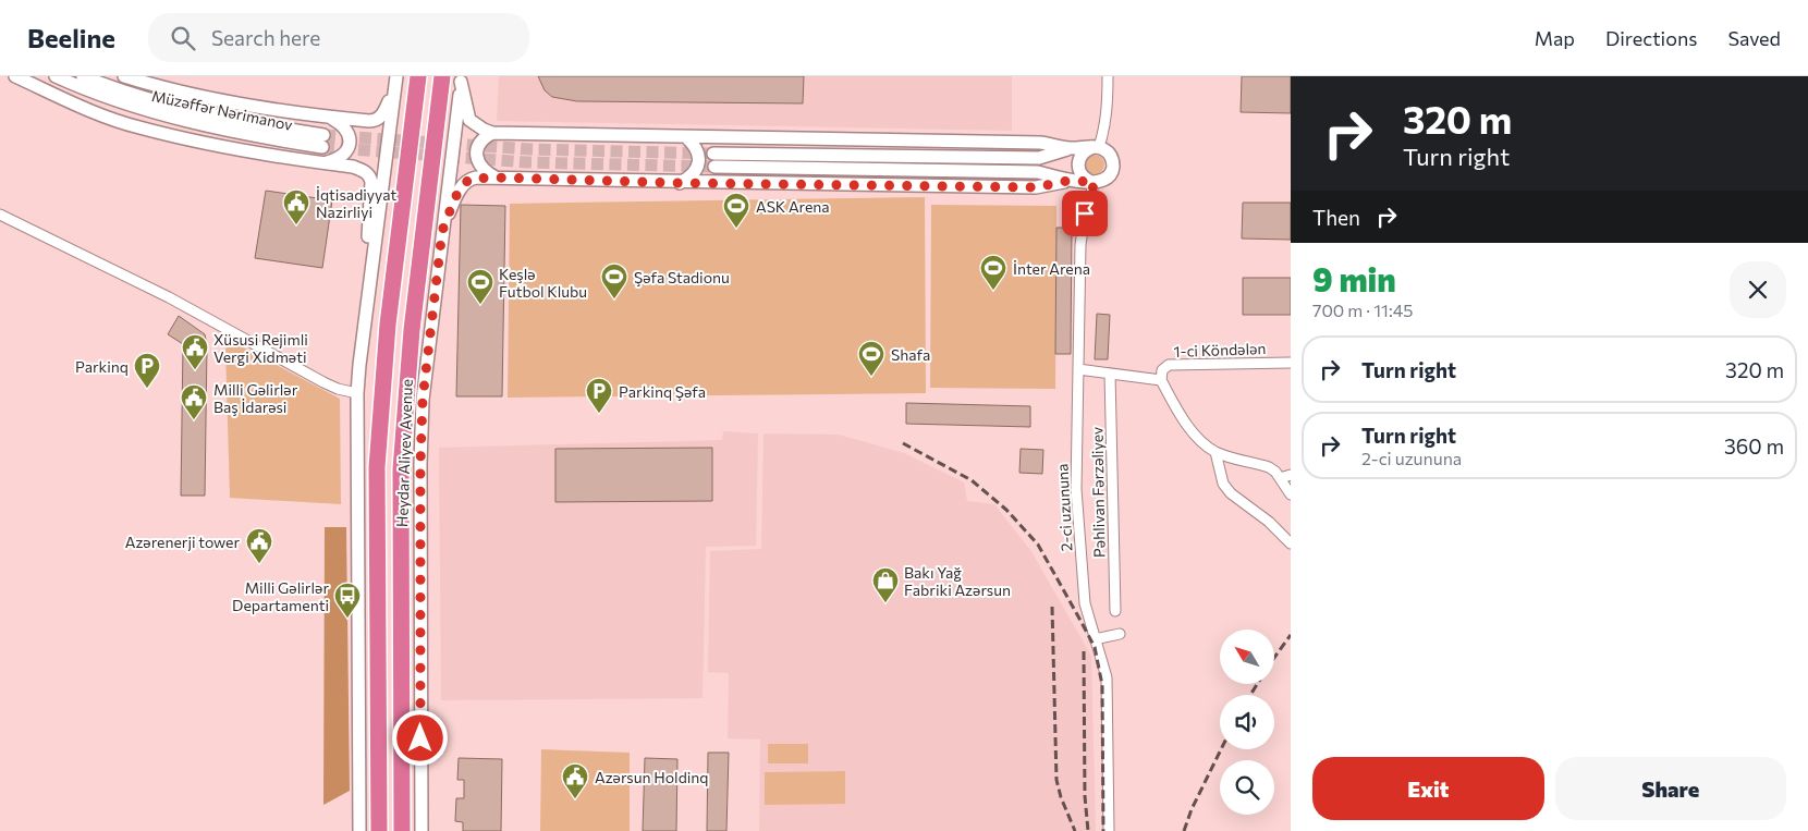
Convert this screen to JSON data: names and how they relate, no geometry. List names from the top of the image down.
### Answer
{
  "streets": {
    "highway": ["Heydar Aliyev Avenue"],
    "main road": ["Müzəffər Nərimanov"],
    "street": ["1-ci Köndələn", "Pəhlivan Fərzəliyev", "2-ci uzununa"]
  },
  "places": {
    "public building": [
      "İqtisadiyyat Nazirliyi",
      "Xüsusi Rejimli Vergi Xidməti",
      "Milli Gəlirlər Baş İdarəsi",
      "Azərenerji tower",
      "Azərsun Holdinq"
    ],
    "sports": [
      "ASK Arena",
      "İnter Arena",
      "Şəfa Stadionu",
      "Keşlə Futbol Klubu",
      "Shafa"
    ],
    "parking": ["Parkinq", "Parkinq Şəfa"],
    "shop": ["Bakı Yağ Fabriki Azərsun"],
    "bus stop": ["Milli Gəlirlər Departamenti"]
  },
  "north": "top left",
  "page": {
    "header": "Beeline",
    "search": "Search here",
    "nav": ["Map", "Directions", "Saved"],
    "turn": ["320 m", "Turn right"],
    "then": "Then",
    "heading": ["9 min", "700 m · 11:45"],
    "list": [
      {
        "name": "Turn right",
        "value": "320 m"
      },
      {
        "name": "Turn right",
        "note": "2-ci uzununa",
        "value": "360 m"
      }
    ],
    "buttons": ["Exit", "Share"]
  }
}
